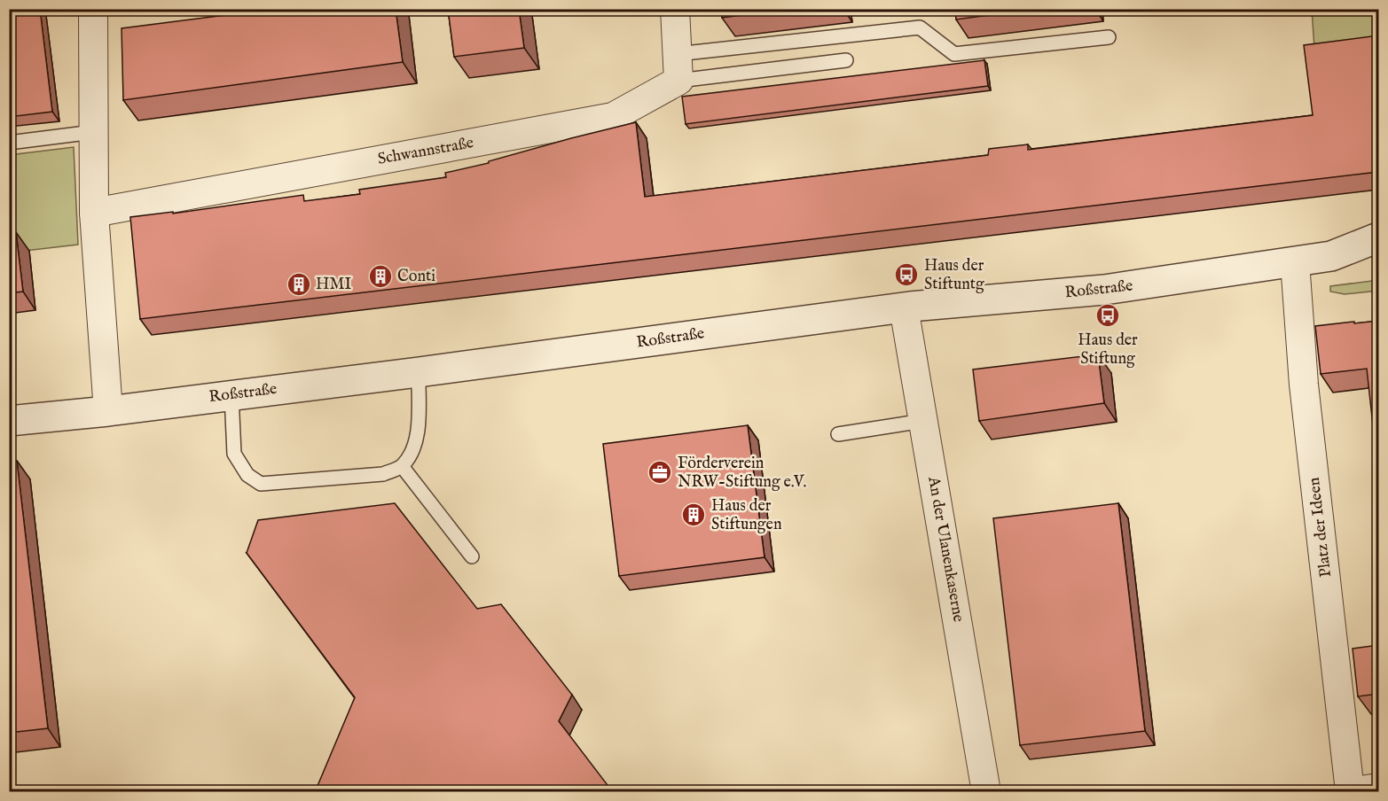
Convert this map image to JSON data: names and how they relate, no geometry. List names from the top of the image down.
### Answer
{
  "streets": {
    "street": [
      "Schwannstraße",
      "Roßstraße",
      "Platz der Ideen",
      "An der Ulanenkaserne"
    ]
  },
  "crossings": [
    ["Roßstraße", "Platz der Ideen"],
    ["Roßstraße", "An der Ulanenkaserne"]
  ],
  "places": {
    "bus stop": ["Haus der Stiftuntg", "Haus der Stiftung"],
    "building": ["Conti", "HMI", "Haus der Stiftungen"],
    "office": ["Förderverein NRW-Stiftung e.V."]
  }
}
